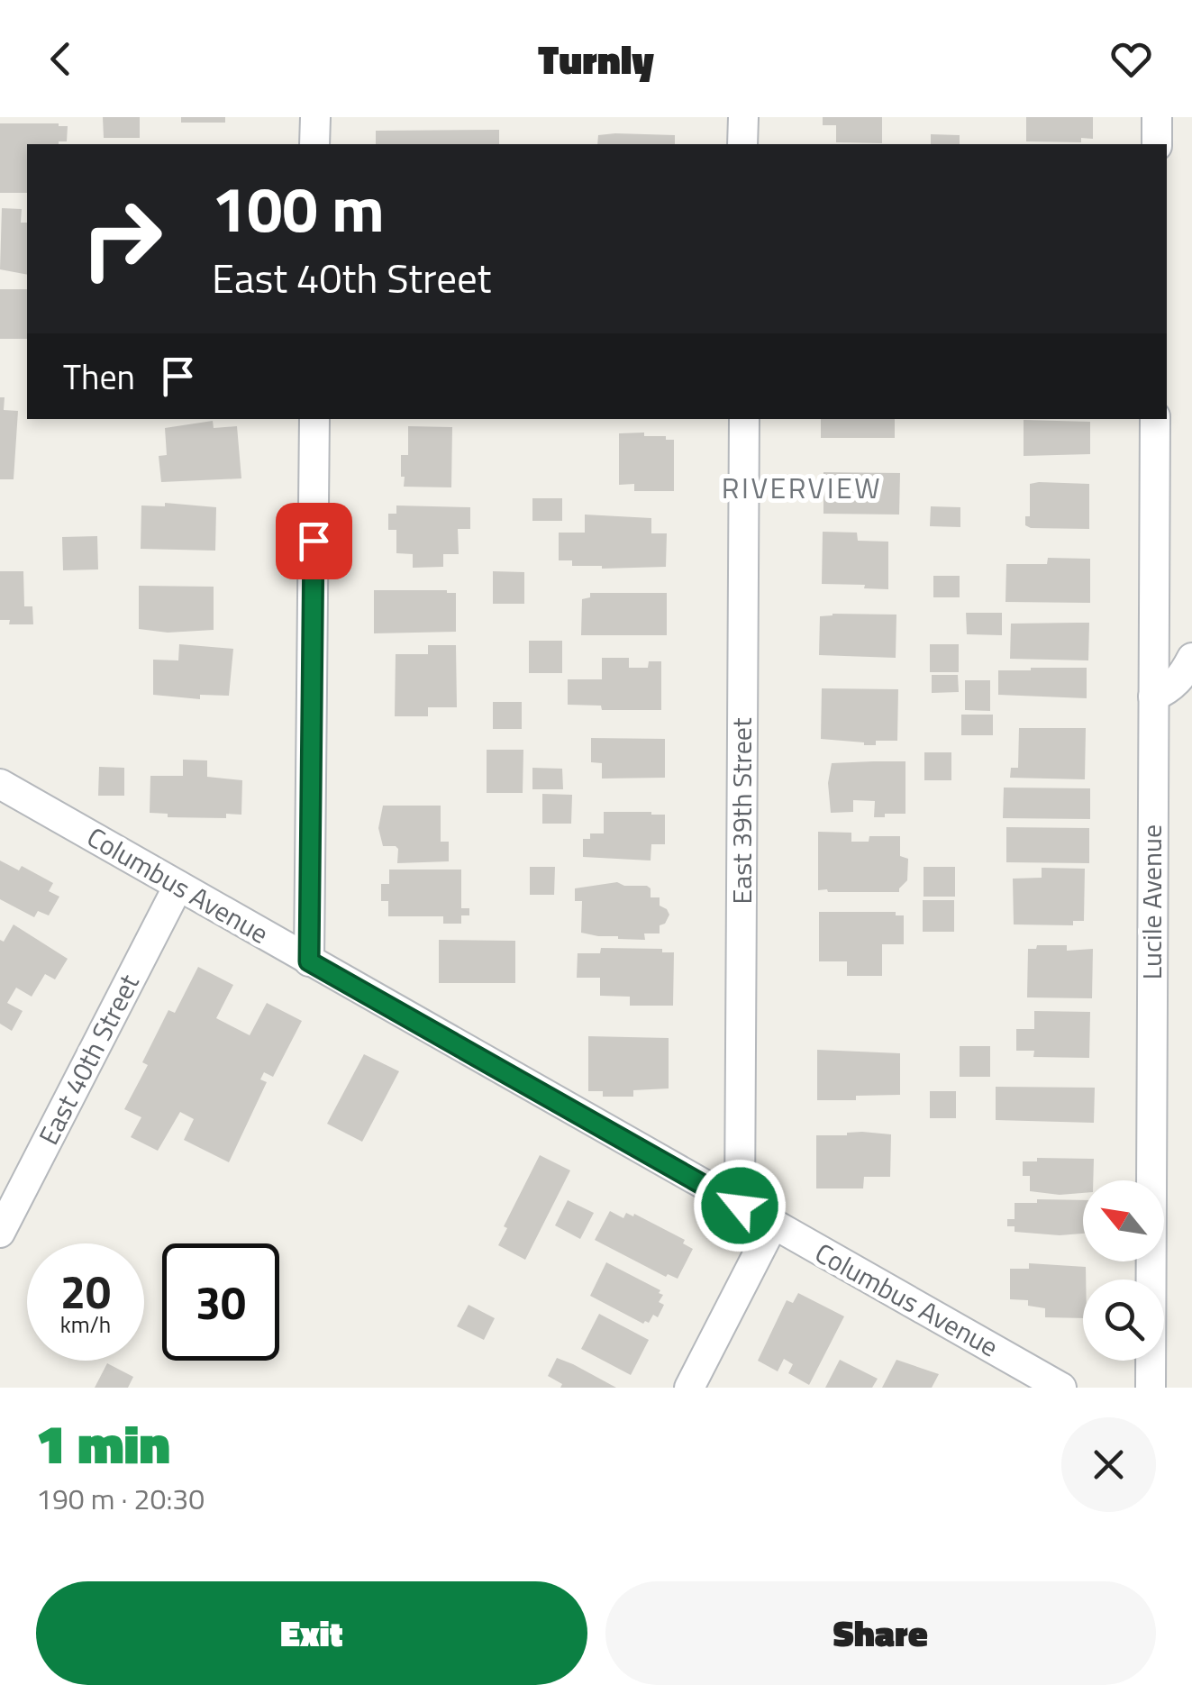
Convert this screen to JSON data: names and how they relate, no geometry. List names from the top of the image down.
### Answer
{
  "streets": {
    "street": [
      "East 39th Street",
      "Columbus Avenue",
      "Lucile Avenue",
      "East 40th Street"
    ]
  },
  "crossings": [
    ["East 39th Street", "Columbus Avenue"],
    ["Columbus Avenue", "East 40th Street"]
  ],
  "districts": ["RIVERVIEW"],
  "north": "top left",
  "page": {
    "header": "Turnly",
    "turn": ["100 m", "East 40th Street"],
    "then": "Then",
    "speed": "20 km/h",
    "limit": "30",
    "heading": ["1 min", "190 m · 20:30"],
    "buttons": ["Exit", "Share"]
  }
}
